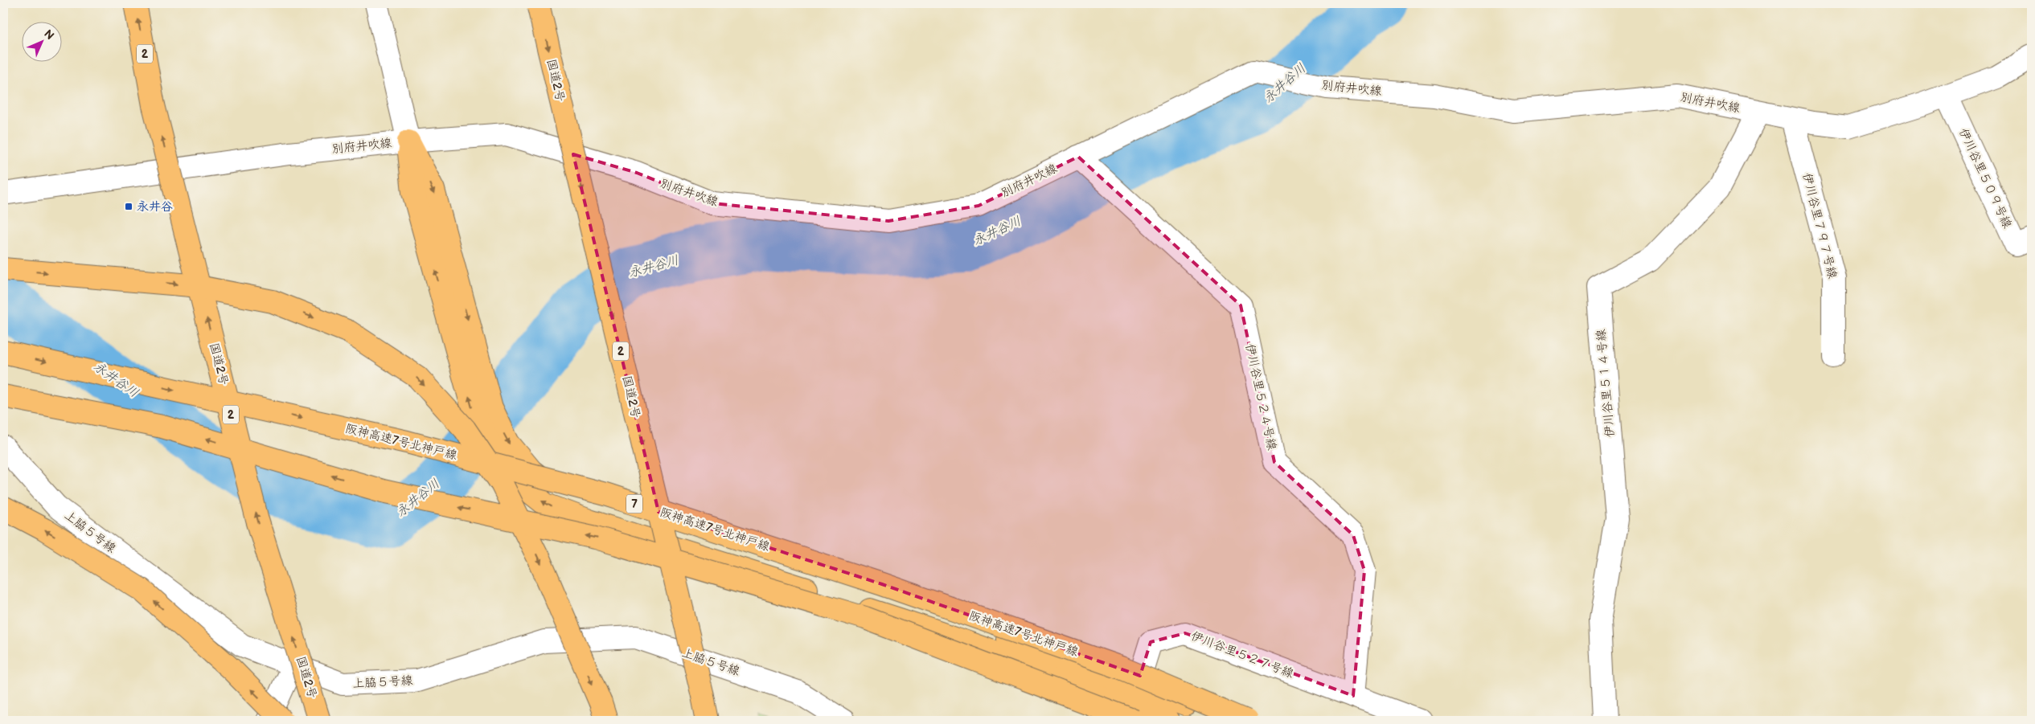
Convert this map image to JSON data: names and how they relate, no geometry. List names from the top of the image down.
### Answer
{
  "streets": {
    "highway": [
      "2",
      "国道2号",
      "阪神高速7号北神戸線",
      "7"
    ],
    "street": [
      "別府井吹線",
      "伊川谷里５０９号線",
      "伊川谷里７９７号線",
      "伊川谷里５１４号線",
      "伊川谷里５２４号線",
      "上脇５号線",
      "伊川谷里５２７号線"
    ]
  },
  "crossings": [
    ["別府井吹線", "伊川谷里５０９号線"],
    ["別府井吹線", "伊川谷里７９７号線"],
    ["別府井吹線", "伊川谷里５１４号線"],
    ["別府井吹線", "伊川谷里５２４号線"],
    ["伊川谷里５２４号線", "伊川谷里５２７号線"]
  ],
  "water": ["永井谷川"],
  "places": {
    "transit": ["永井谷"]
  },
  "north": "top right"
}
